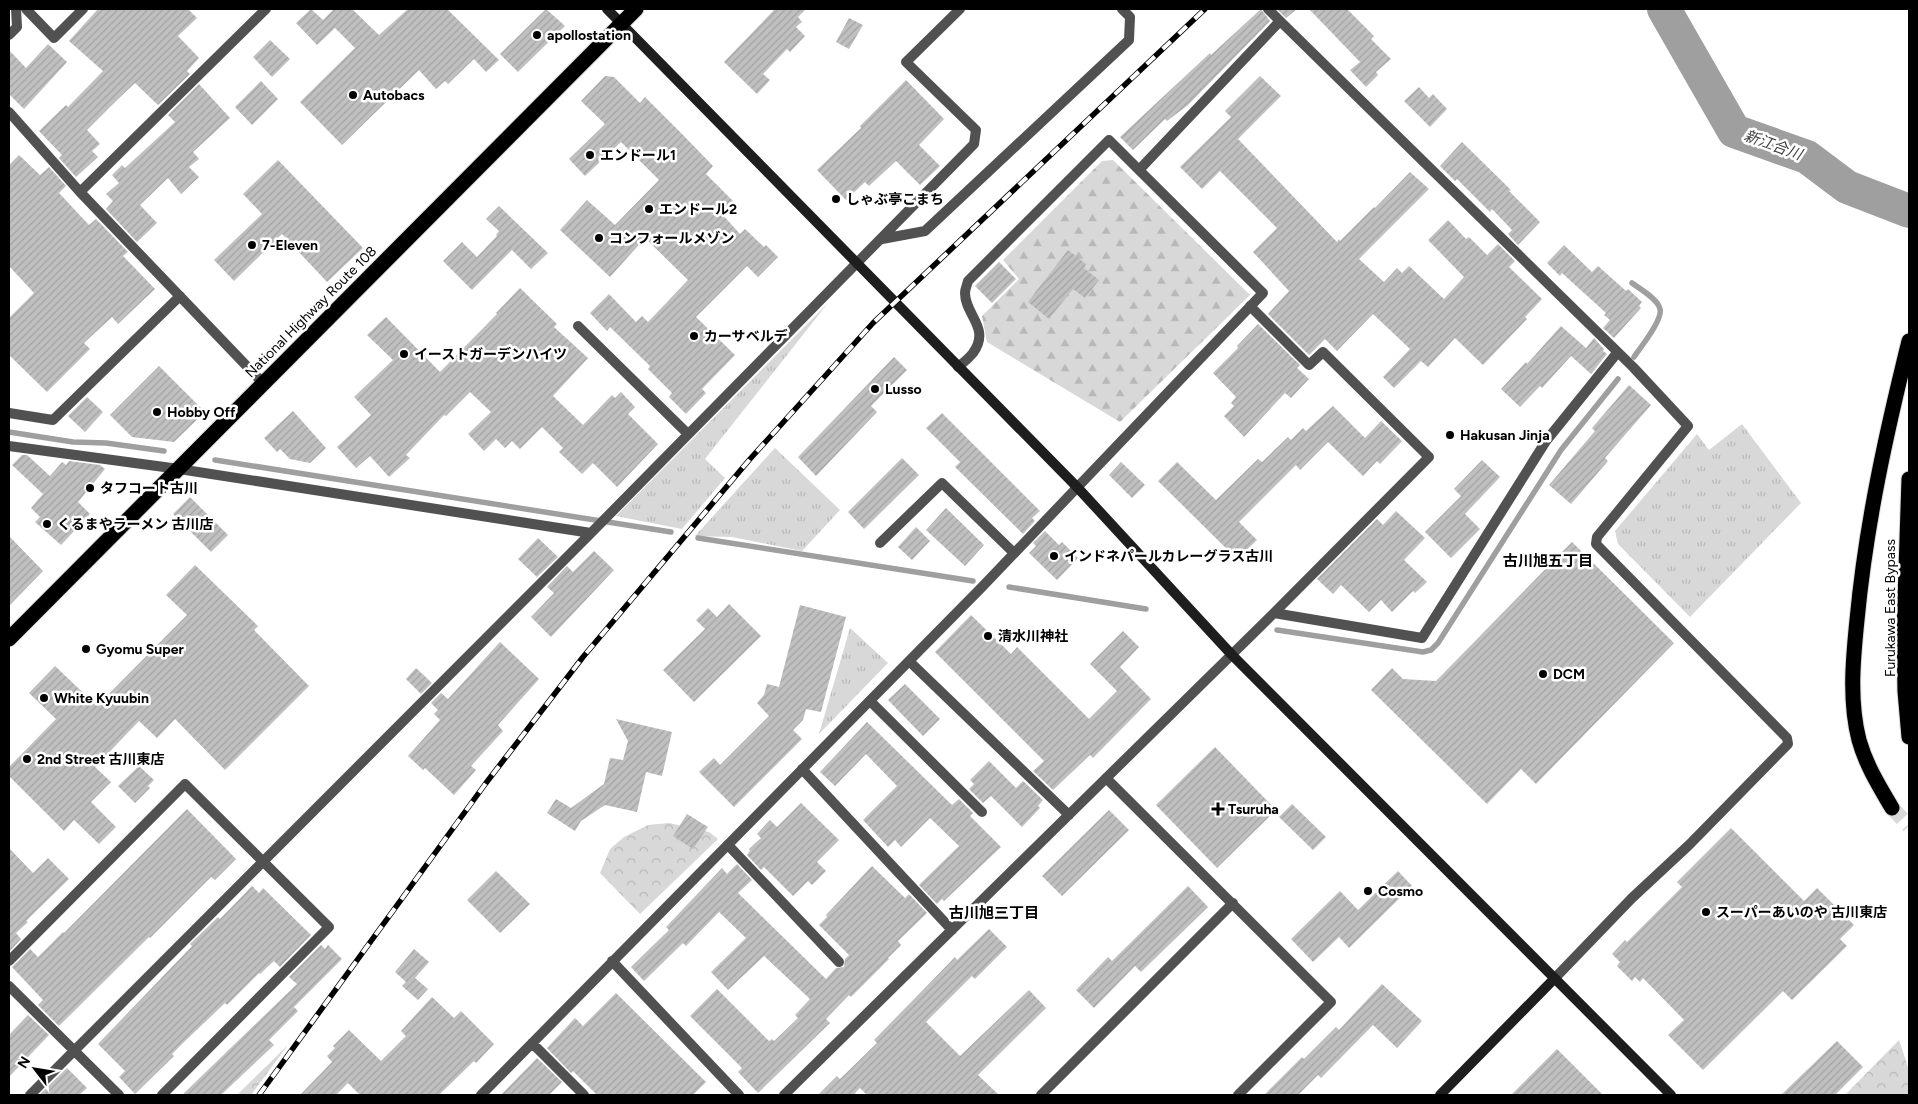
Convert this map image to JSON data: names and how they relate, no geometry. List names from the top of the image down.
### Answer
{
  "streets": {
    "highway": ["National Highway Route 108", "Furukawa East Bypass"]
  },
  "districts": ["古川旭五丁目", "古川旭三丁目"],
  "water": ["新江合川"],
  "places": {
    "other": [
      "apollostation",
      "Autobacs",
      "エンドール1",
      "しゃぶ亭こまち",
      "エンドール2",
      "コンフォールメゾン",
      "7-Eleven",
      "カーサベルデ",
      "イーストガーデンハイツ",
      "Lusso",
      "Hobby Off",
      "Hakusan Jinja",
      "タフコート古川",
      "くるまやラーメン 古川店",
      "インドネパールカレーグラス古川",
      "清水川神社",
      "Gyomu Super",
      "DCM",
      "White Kyuubin",
      "2nd Street 古川東店",
      "Cosmo",
      "スーパーあいのや 古川東店"
    ],
    "health": ["Tsuruha"]
  },
  "north": "top left"
}
